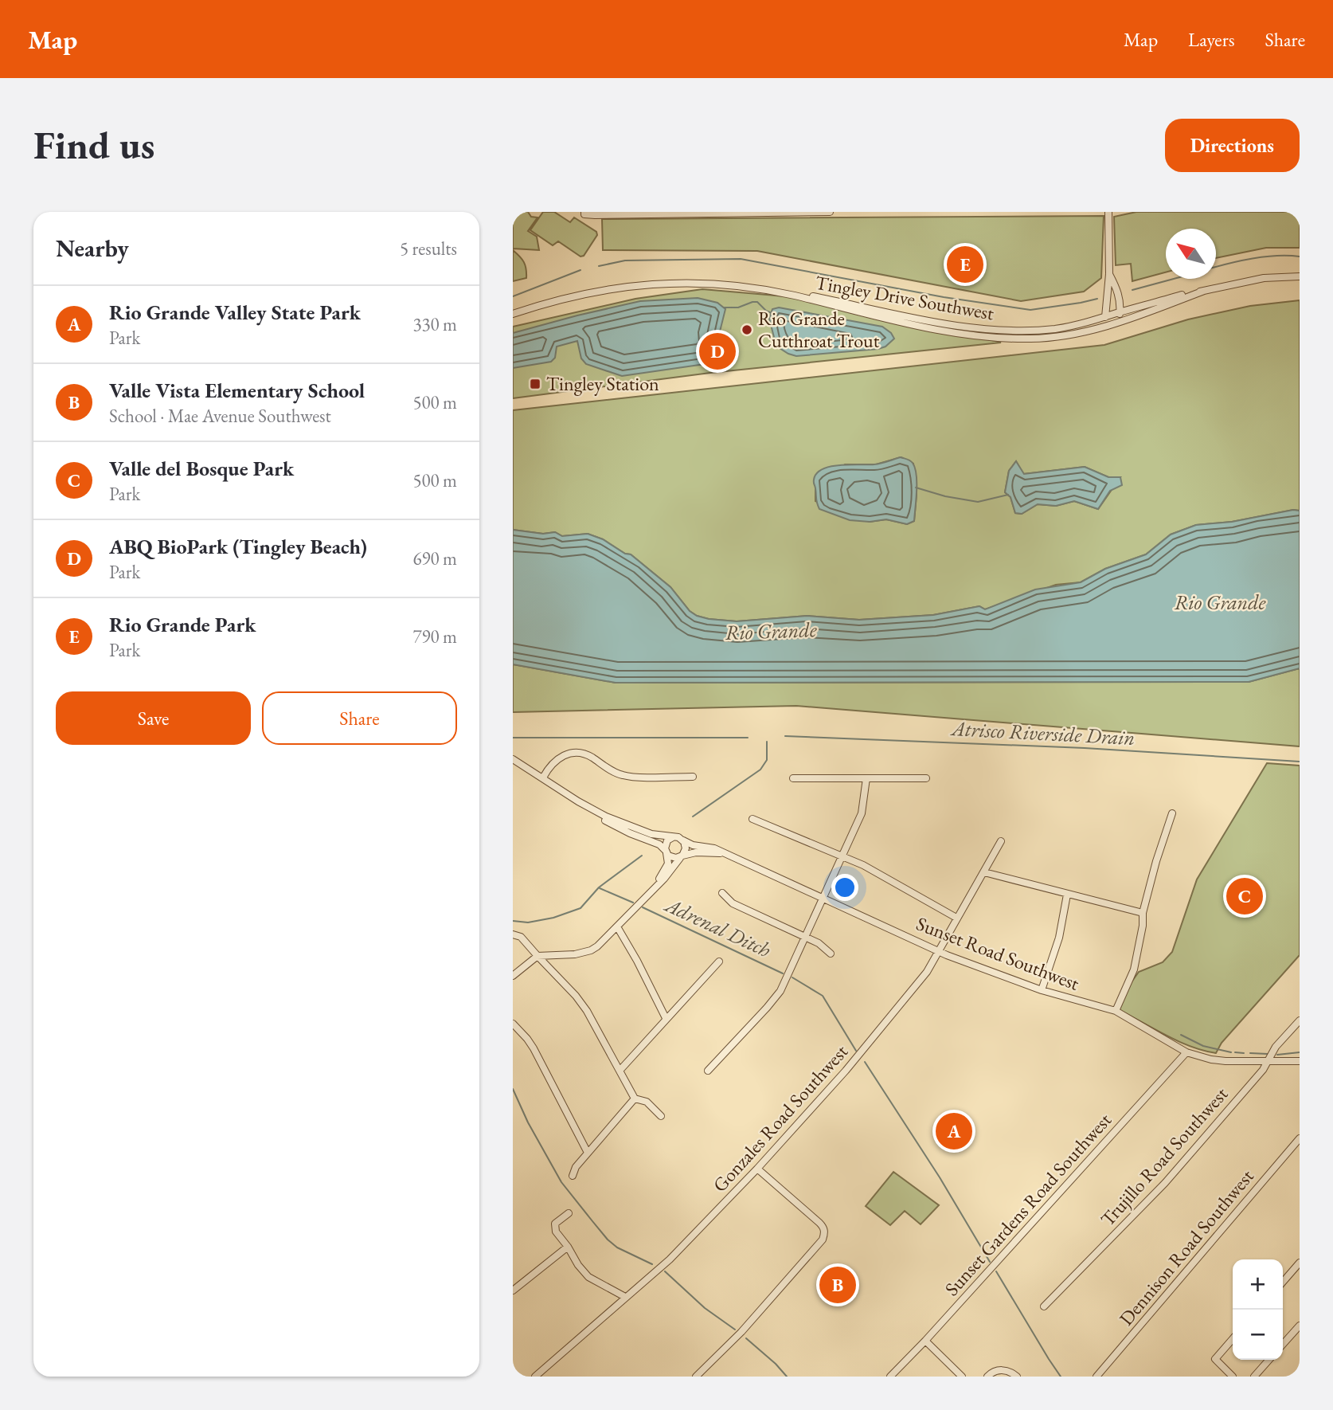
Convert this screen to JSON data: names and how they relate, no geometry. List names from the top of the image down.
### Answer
{
  "streets": {
    "street": [
      "Tingley Drive Southwest",
      "Sunset Road Southwest",
      "Gonzales Road Southwest",
      "Trujillo Road Southwest",
      "Sunset Gardens Road Southwest",
      "Dennison Road Southwest"
    ]
  },
  "crossings": [
    ["Sunset Road Southwest", "Gonzales Road Southwest"],
    ["Sunset Road Southwest", "Trujillo Road Southwest"],
    ["Sunset Road Southwest", "Sunset Gardens Road Southwest"]
  ],
  "water": ["Rio Grande", "Atrisco Riverside Drain", "Adrenal Ditch"],
  "places": {
    "other": ["Rio Grande Cutthroat Trout"],
    "transit": ["Tingley Station"]
  },
  "north": "top left",
  "page": {
    "header": "Map",
    "nav": ["Map", "Layers", "Share"],
    "buttons": [
      "Directions",
      ["Save", "Share"]
    ],
    "title": "Find us",
    "heading": ["Nearby", "5 results"],
    "pins": [
      "E",
      "D",
      "C",
      "A",
      "B"
    ],
    "list": [
      {
        "mark": "A",
        "name": "Rio Grande Valley State Park",
        "note": "Park",
        "value": "330 m"
      },
      {
        "mark": "B",
        "name": "Valle Vista Elementary School",
        "note": "School · Mae Avenue Southwest",
        "value": "500 m"
      },
      {
        "mark": "C",
        "name": "Valle del Bosque Park",
        "note": "Park",
        "value": "500 m"
      },
      {
        "mark": "D",
        "name": "ABQ BioPark (Tingley Beach)",
        "note": "Park",
        "value": "690 m"
      },
      {
        "mark": "E",
        "name": "Rio Grande Park",
        "note": "Park",
        "value": "790 m"
      }
    ],
    "map_buttons": ["+", "−"]
  }
}
